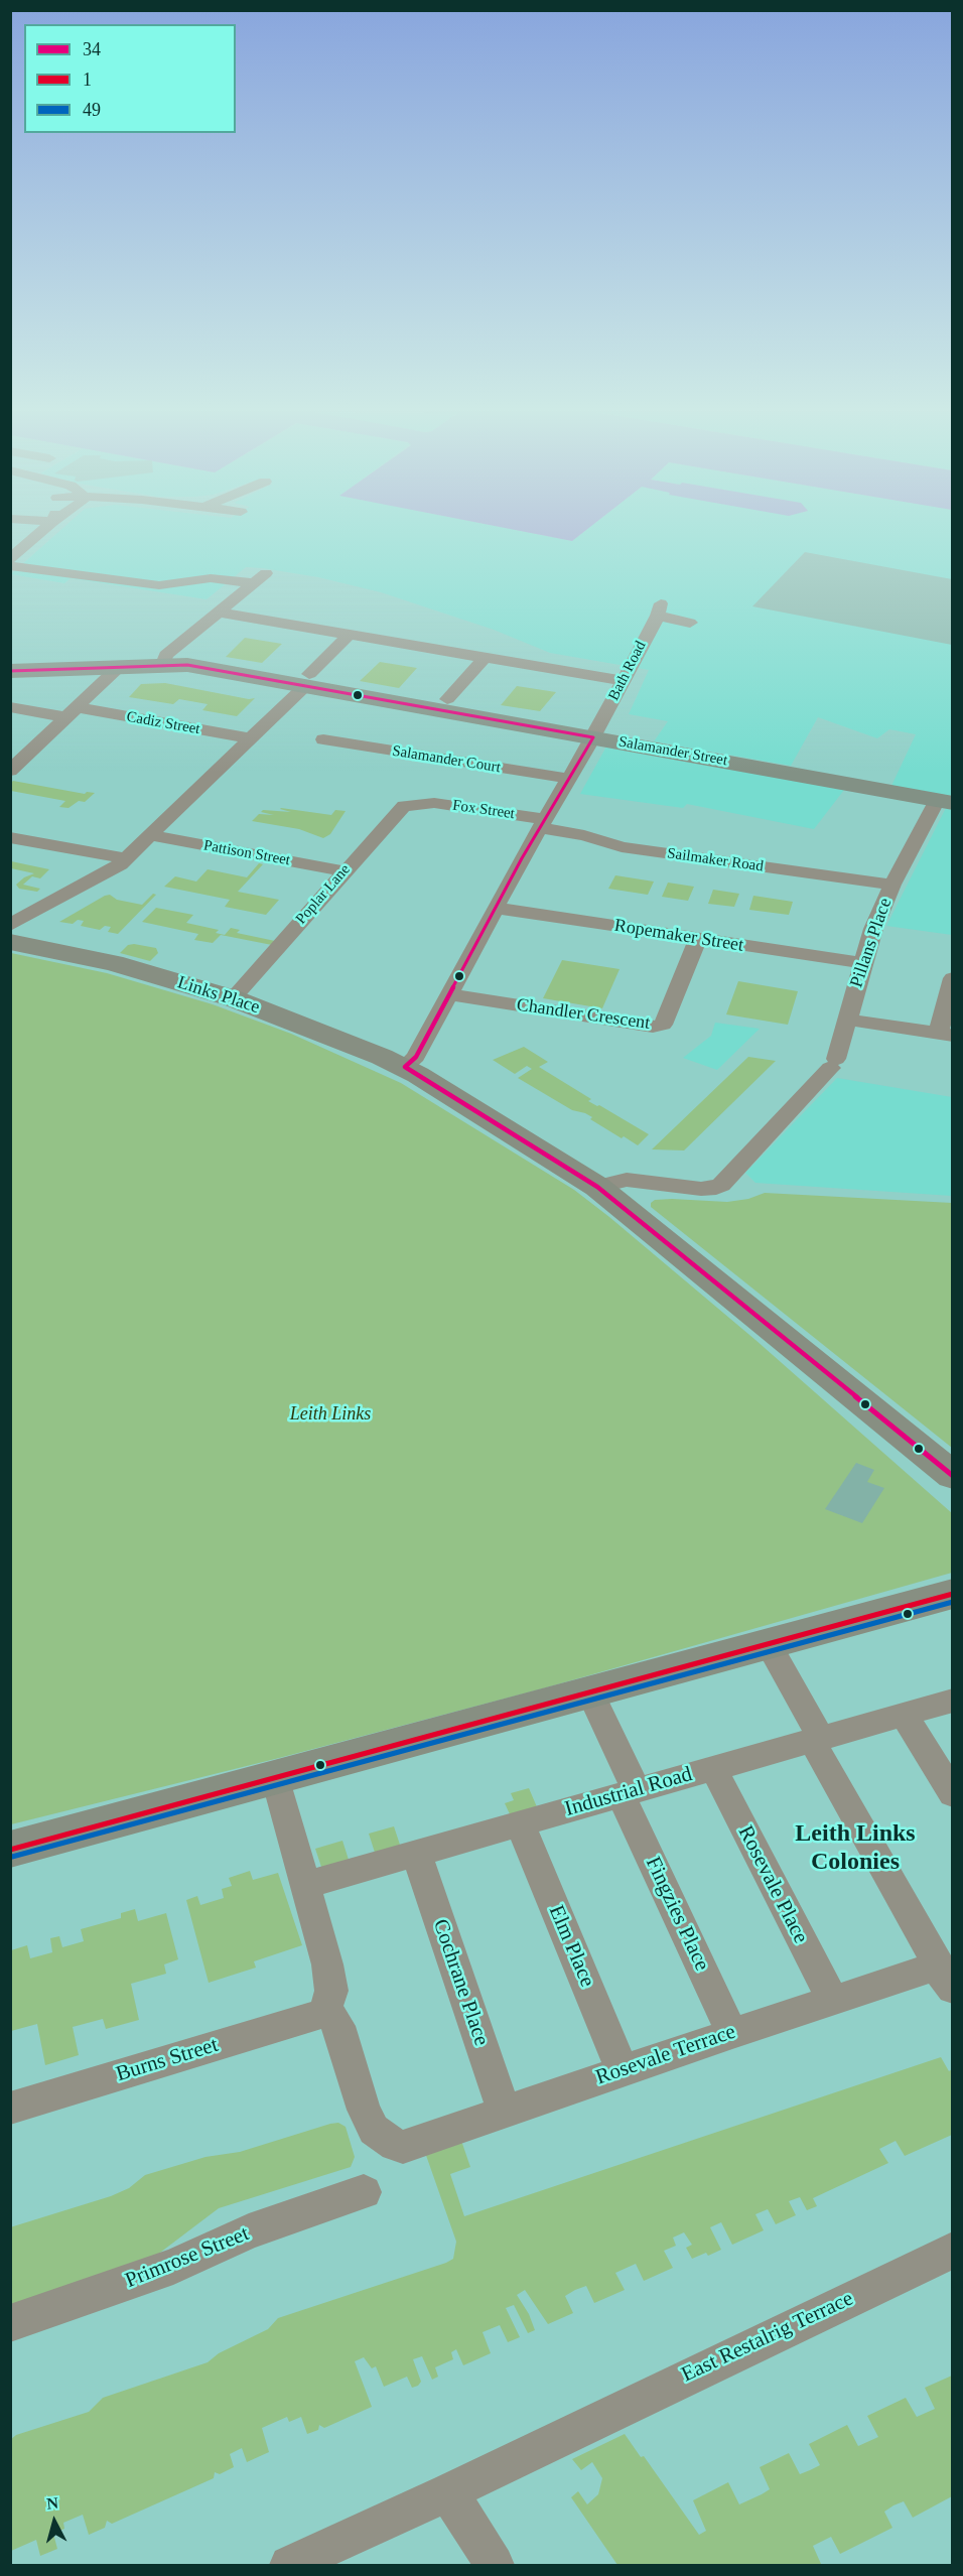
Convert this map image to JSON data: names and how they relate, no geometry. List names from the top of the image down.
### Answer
{
  "streets": {
    "main road": ["Salamander Street"],
    "street": [
      "Bath Road",
      "Cadiz Street",
      "Salamander Court",
      "Fox Street",
      "Pattison Street",
      "Sailmaker Road",
      "Poplar Lane",
      "Ropemaker Street",
      "Pillans Place",
      "Links Place",
      "Chandler Crescent",
      "Industrial Road",
      "Rosevale Place",
      "Fingzies Place",
      "Elm Place",
      "Cochrane Place",
      "Rosevale Terrace",
      "Burns Street",
      "Primrose Street",
      "East Restalrig Terrace"
    ]
  },
  "crossings": [
    ["Bath Road", "Salamander Street"],
    ["Bath Road", "Salamander Court"],
    ["Bath Road", "Fox Street"],
    ["Bath Road", "Sailmaker Road"],
    ["Bath Road", "Ropemaker Street"],
    ["Bath Road", "Links Place"],
    ["Bath Road", "Chandler Crescent"],
    ["Salamander Street", "Pillans Place"],
    ["Fox Street", "Sailmaker Road"],
    ["Fox Street", "Poplar Lane"],
    ["Pattison Street", "Poplar Lane"],
    ["Sailmaker Road", "Pillans Place"],
    ["Poplar Lane", "Links Place"],
    ["Ropemaker Street", "Pillans Place"],
    ["Ropemaker Street", "Chandler Crescent"],
    ["Pillans Place", "Links Place"],
    ["Industrial Road", "Rosevale Place"],
    ["Industrial Road", "Fingzies Place"],
    ["Industrial Road", "Elm Place"],
    ["Industrial Road", "Cochrane Place"],
    ["Rosevale Place", "Rosevale Terrace"],
    ["Fingzies Place", "Rosevale Terrace"],
    ["Elm Place", "Rosevale Terrace"],
    ["Cochrane Place", "Rosevale Terrace"],
    ["Rosevale Terrace", "Burns Street"]
  ],
  "districts": ["Leith Links Colonies"],
  "parks": ["Leith Links"],
  "lines": ["transit line 34", "transit line 1", "transit line 49"],
  "legend": ["34", "1", "49"],
  "north": "top"
}
